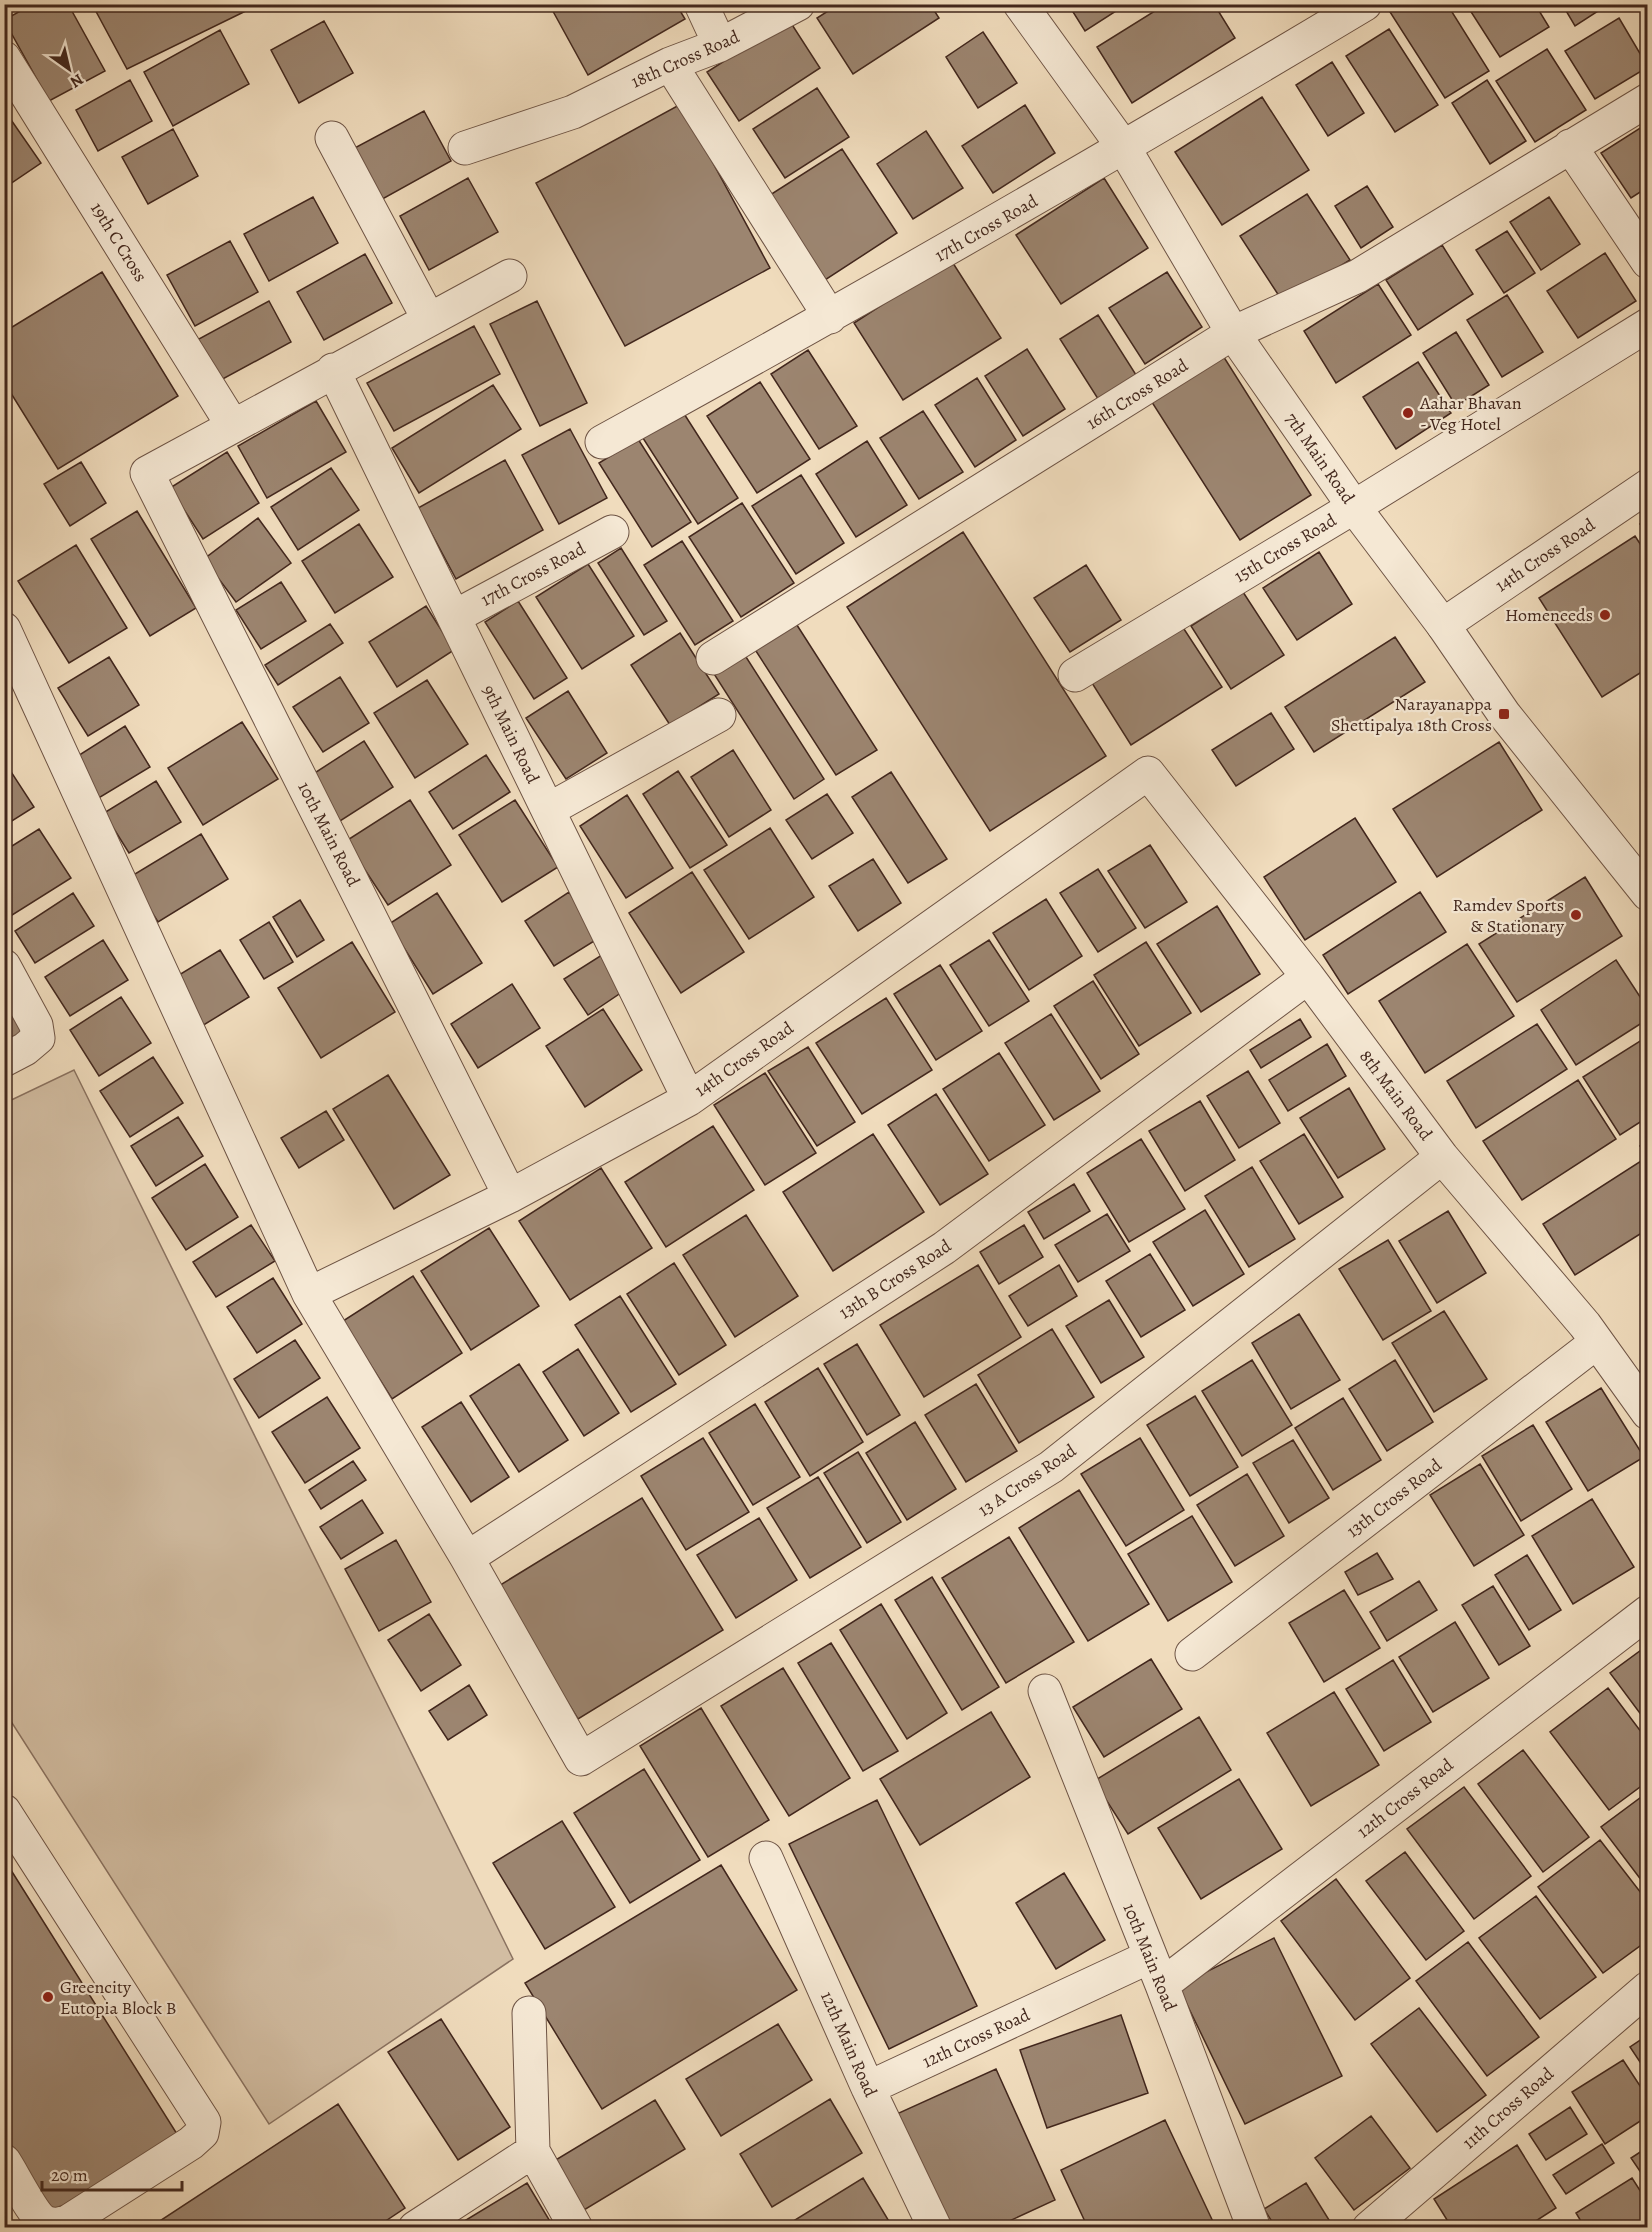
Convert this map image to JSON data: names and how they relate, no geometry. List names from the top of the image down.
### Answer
{
  "streets": {
    "street": [
      "18th Cross Road",
      "17th Cross Road",
      "19th C Cross",
      "16th Cross Road",
      "7th Main Road",
      "15th Cross Road",
      "14th Cross Road",
      "9th Main Road",
      "10th Main Road",
      "8th Main Road",
      "13th B Cross Road",
      "13 A Cross Road",
      "13th Cross Road",
      "12th Cross Road",
      "12th Main Road",
      "11th Cross Road"
    ]
  },
  "crossings": [
    ["17th Cross Road", "7th Main Road"],
    ["17th Cross Road", "9th Main Road"],
    ["19th C Cross", "10th Main Road"],
    ["16th Cross Road", "7th Main Road"],
    ["7th Main Road", "15th Cross Road"],
    ["7th Main Road", "14th Cross Road"],
    ["14th Cross Road", "9th Main Road"],
    ["14th Cross Road", "10th Main Road"],
    ["14th Cross Road", "8th Main Road"],
    ["10th Main Road", "12th Cross Road"],
    ["8th Main Road", "13th B Cross Road"],
    ["8th Main Road", "13 A Cross Road"],
    ["8th Main Road", "13th Cross Road"],
    ["13th B Cross Road", "13 A Cross Road"],
    ["12th Cross Road", "12th Main Road"]
  ],
  "places": {
    "other": [
      "Aahar Bhavan - Veg Hotel",
      "Homeneeds",
      "Ramdev Sports & Stationary",
      "Greencity Eutopia Block B"
    ],
    "transit": ["Narayanappa Shettipalya 18th Cross"]
  },
  "scale_bar": "20 m",
  "north": "bottom right"
}
